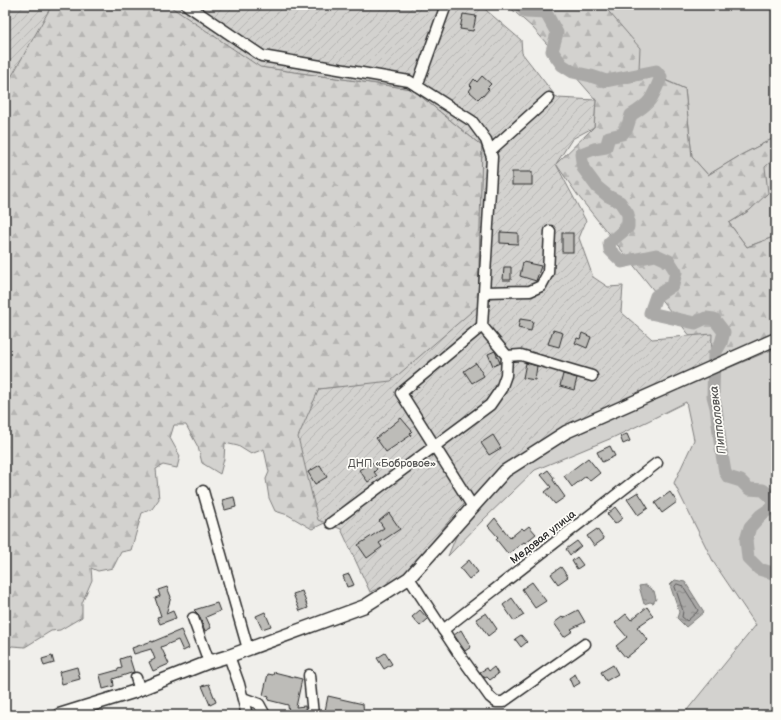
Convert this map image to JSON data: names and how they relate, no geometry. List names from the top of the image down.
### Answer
{
  "streets": {
    "street": ["Медовая улица"]
  },
  "water": ["Пипполовка"],
  "parks": ["ДНП «Бобровое»"]
}
